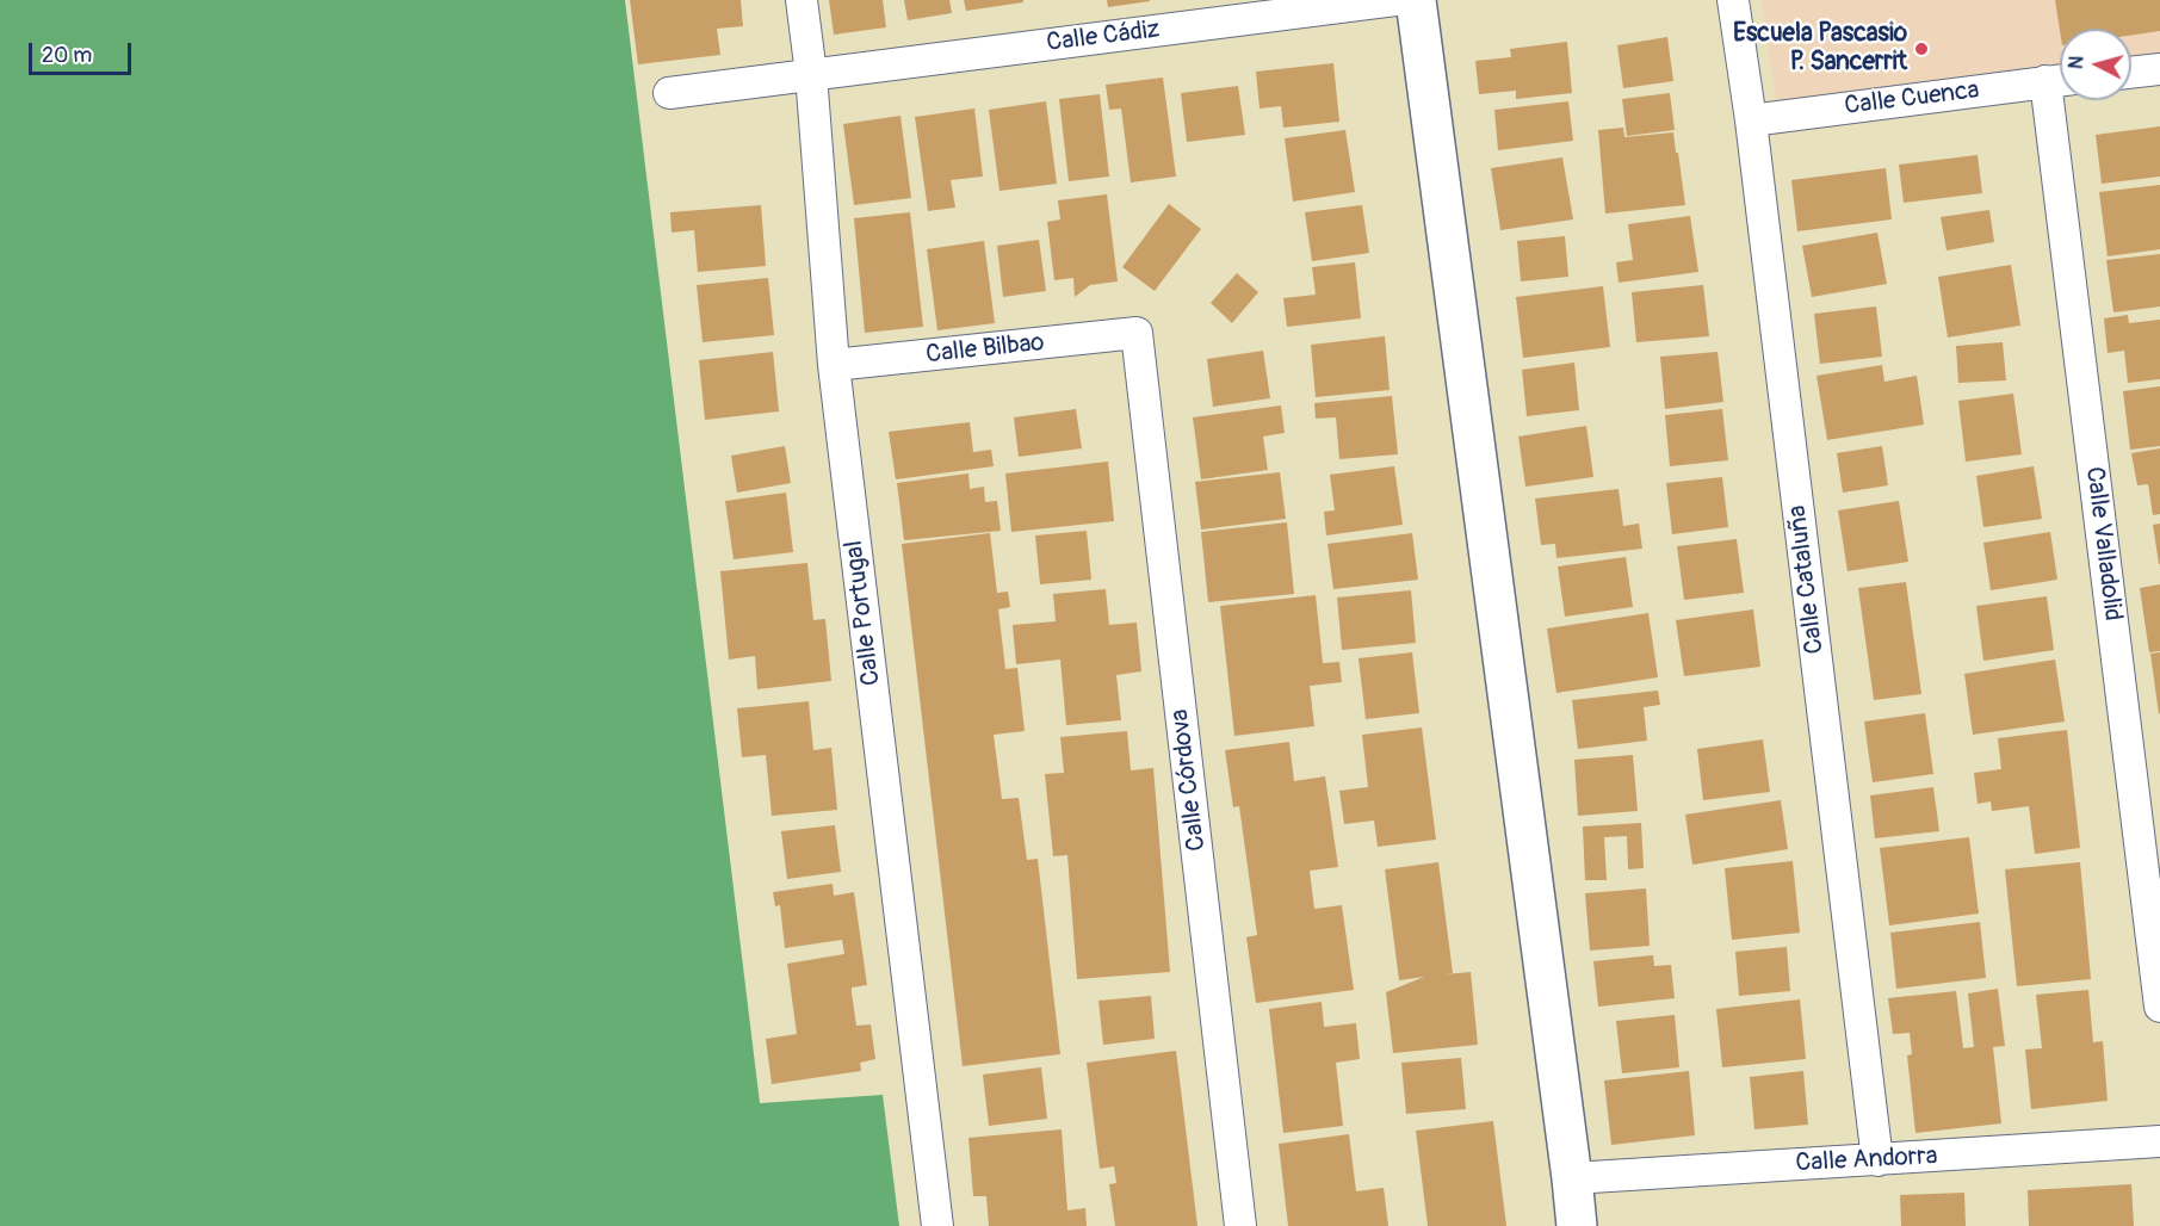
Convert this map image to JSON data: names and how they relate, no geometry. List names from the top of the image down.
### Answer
{
  "streets": {
    "street": [
      "Calle Cádiz",
      "Calle Cuenca",
      "Calle Bilbao",
      "Calle Valladolid",
      "Calle Cataluña",
      "Calle Portugal",
      "Calle Córdova",
      "Calle Andorra"
    ]
  },
  "crossings": [
    ["Calle Cádiz", "Calle Portugal"],
    ["Calle Cuenca", "Calle Cataluña"],
    ["Calle Bilbao", "Calle Portugal"],
    ["Calle Bilbao", "Calle Córdova"],
    ["Calle Cataluña", "Calle Andorra"]
  ],
  "places": ["Escuela Pascasio P. Sancerrit"],
  "scale_bar": "20 m",
  "north": "left"
}
